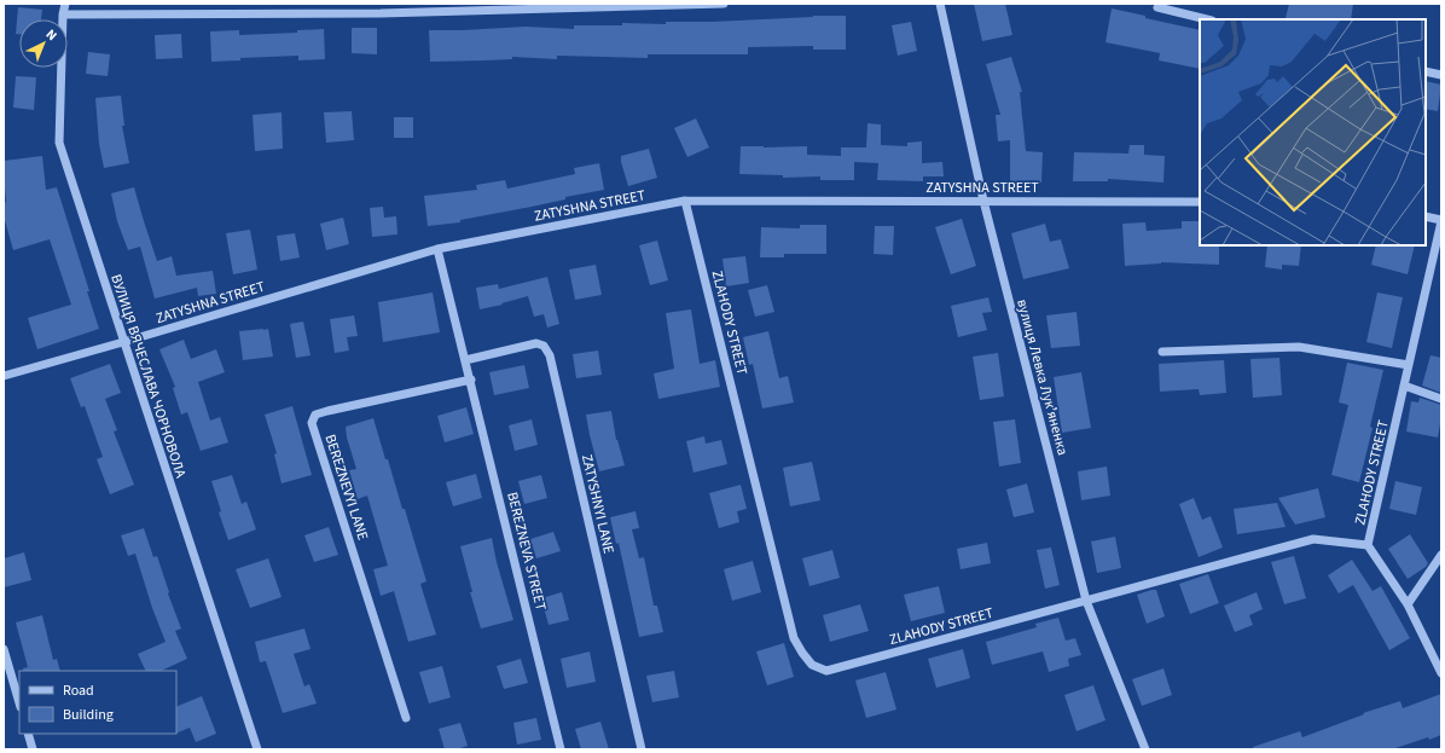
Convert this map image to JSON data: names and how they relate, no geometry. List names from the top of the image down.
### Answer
{
  "streets": {
    "street": [
      "ZATYSHNA STREET",
      "ZLAHODY STREET",
      "ВУЛИЦЯ ВЯЧЕСЛАВА ЧОРНОВОЛА",
      "вулиця Левка Лукʼяненка",
      "BEREZNEVYI LANE",
      "ZATYSHNYI LANE",
      "BEREZNEVA STREET"
    ]
  },
  "crossings": [
    ["ZATYSHNA STREET", "ZLAHODY STREET"],
    ["ZATYSHNA STREET", "ВУЛИЦЯ ВЯЧЕСЛАВА ЧОРНОВОЛА"],
    ["ZATYSHNA STREET", "вулиця Левка Лукʼяненка"],
    ["ZATYSHNA STREET", "BEREZNEVA STREET"],
    ["ZLAHODY STREET", "вулиця Левка Лукʼяненка"],
    ["BEREZNEVYI LANE", "BEREZNEVA STREET"],
    ["ZATYSHNYI LANE", "BEREZNEVA STREET"]
  ],
  "legend": ["Road", "Building"],
  "north": "top right"
}
